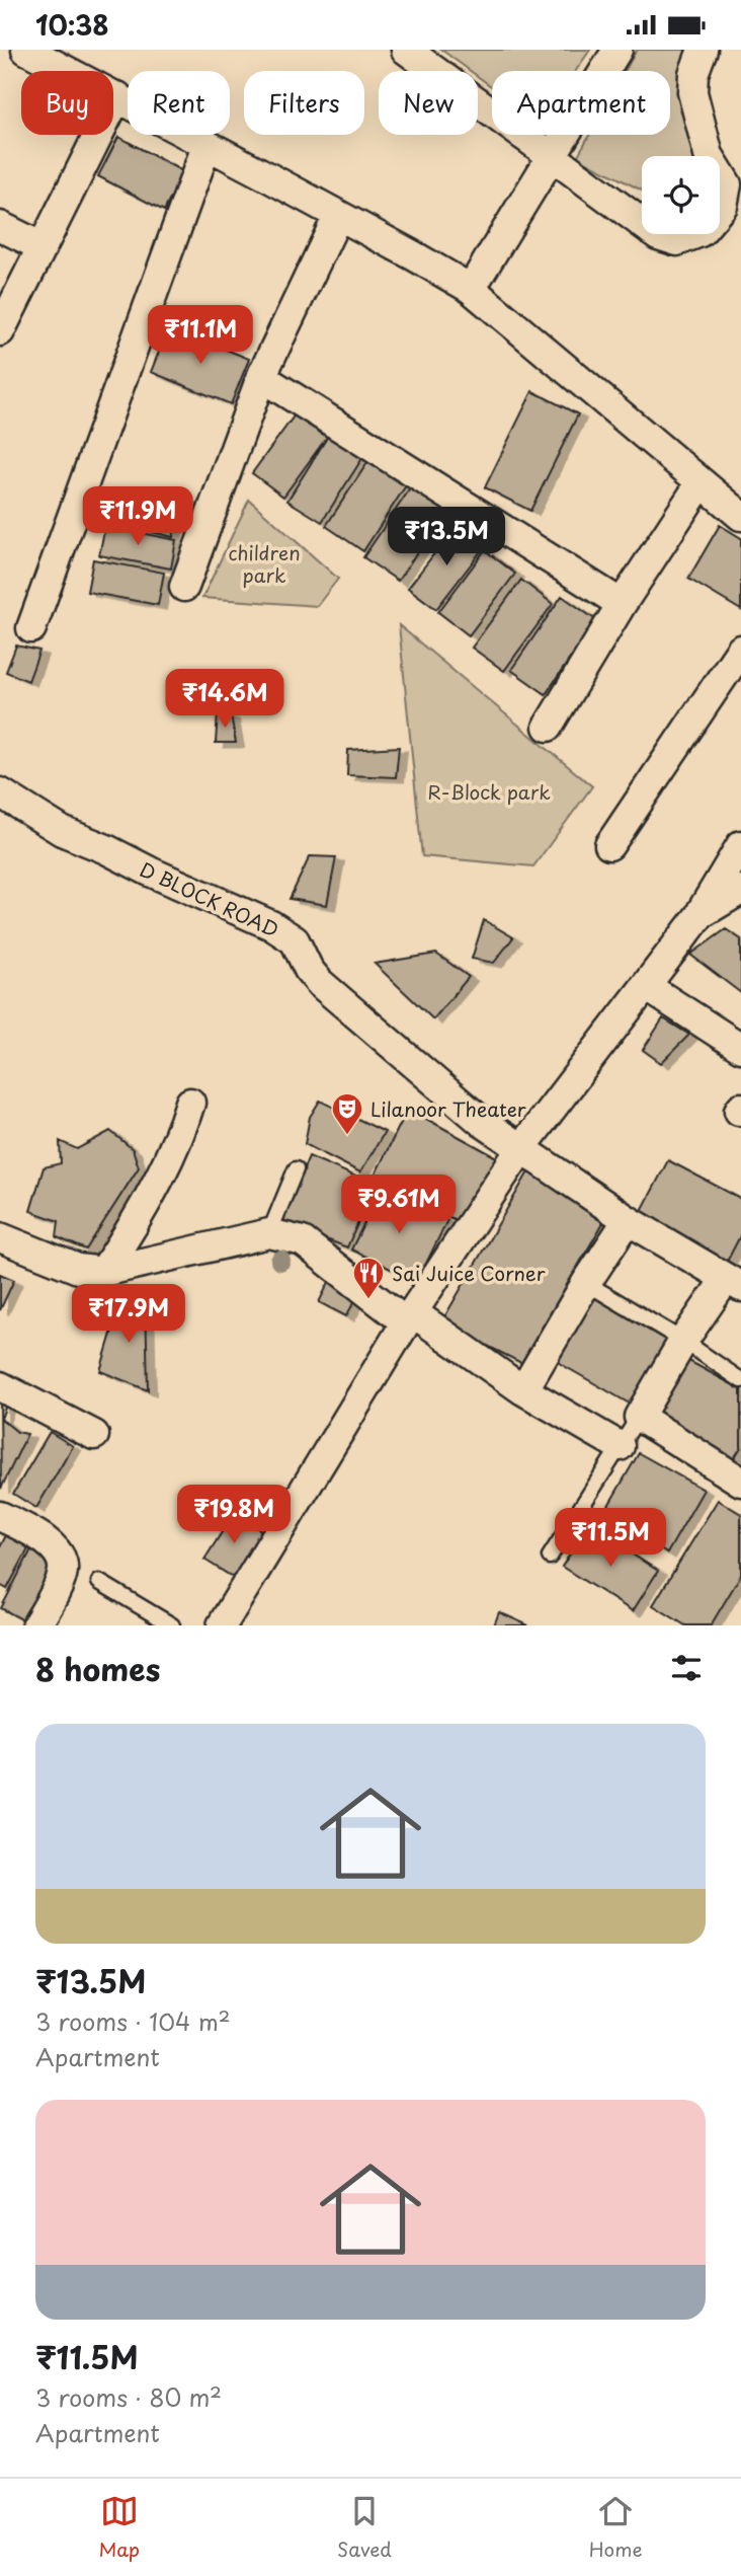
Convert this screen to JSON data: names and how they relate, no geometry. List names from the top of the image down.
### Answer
{
  "streets": {
    "street": ["D BLOCK ROAD"]
  },
  "parks": ["children park", "R-Block park"],
  "places": {
    "theatre": ["Lilanoor Theater"],
    "restaurant": ["Sai Juice Corner"]
  },
  "page": {
    "status": "10:38",
    "chip": [
      "Buy",
      "Rent",
      "Filters",
      "New",
      "Apartment"
    ],
    "price": [
      "₹11.1M",
      "₹11.9M",
      "₹13.5M",
      "₹14.6M",
      "₹9.61M",
      "₹17.9M",
      "₹19.8M",
      "₹11.5M"
    ],
    "heading": "8 homes",
    "list": [
      {
        "name": "₹13.5M",
        "note": "3 rooms · 104 m² · Apartment"
      },
      {
        "name": "₹11.5M",
        "note": "3 rooms · 80 m² · Apartment"
      }
    ],
    "tabs": ["Map", "Saved", "Home"]
  }
}
